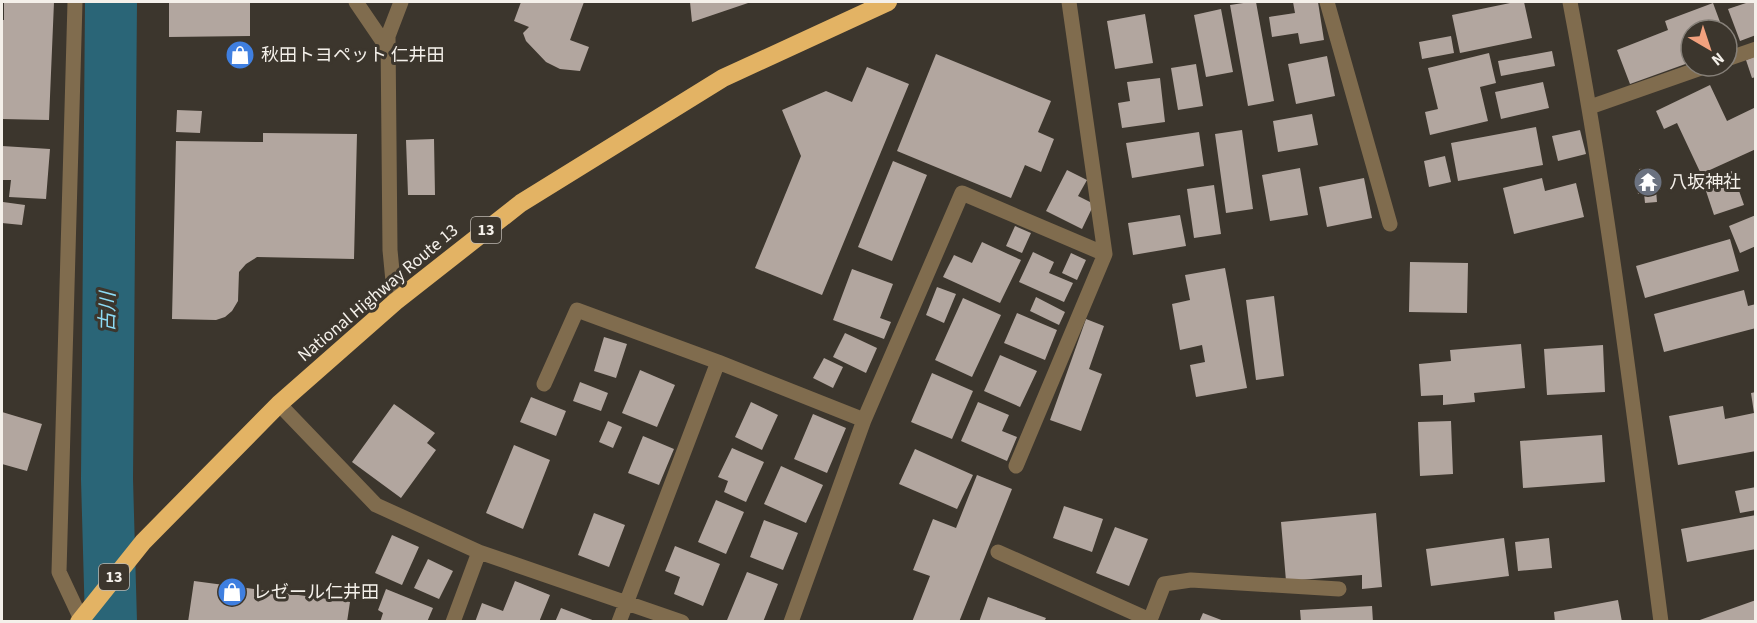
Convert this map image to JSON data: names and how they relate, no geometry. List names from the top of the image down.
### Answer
{
  "streets": {
    "highway": ["13", "National Highway Route 13"]
  },
  "water": ["古川"],
  "places": {
    "shop": ["秋田トヨペット 仁井田", "レゼール仁井田"],
    "temple": ["八坂神社"]
  },
  "north": "bottom right"
}
